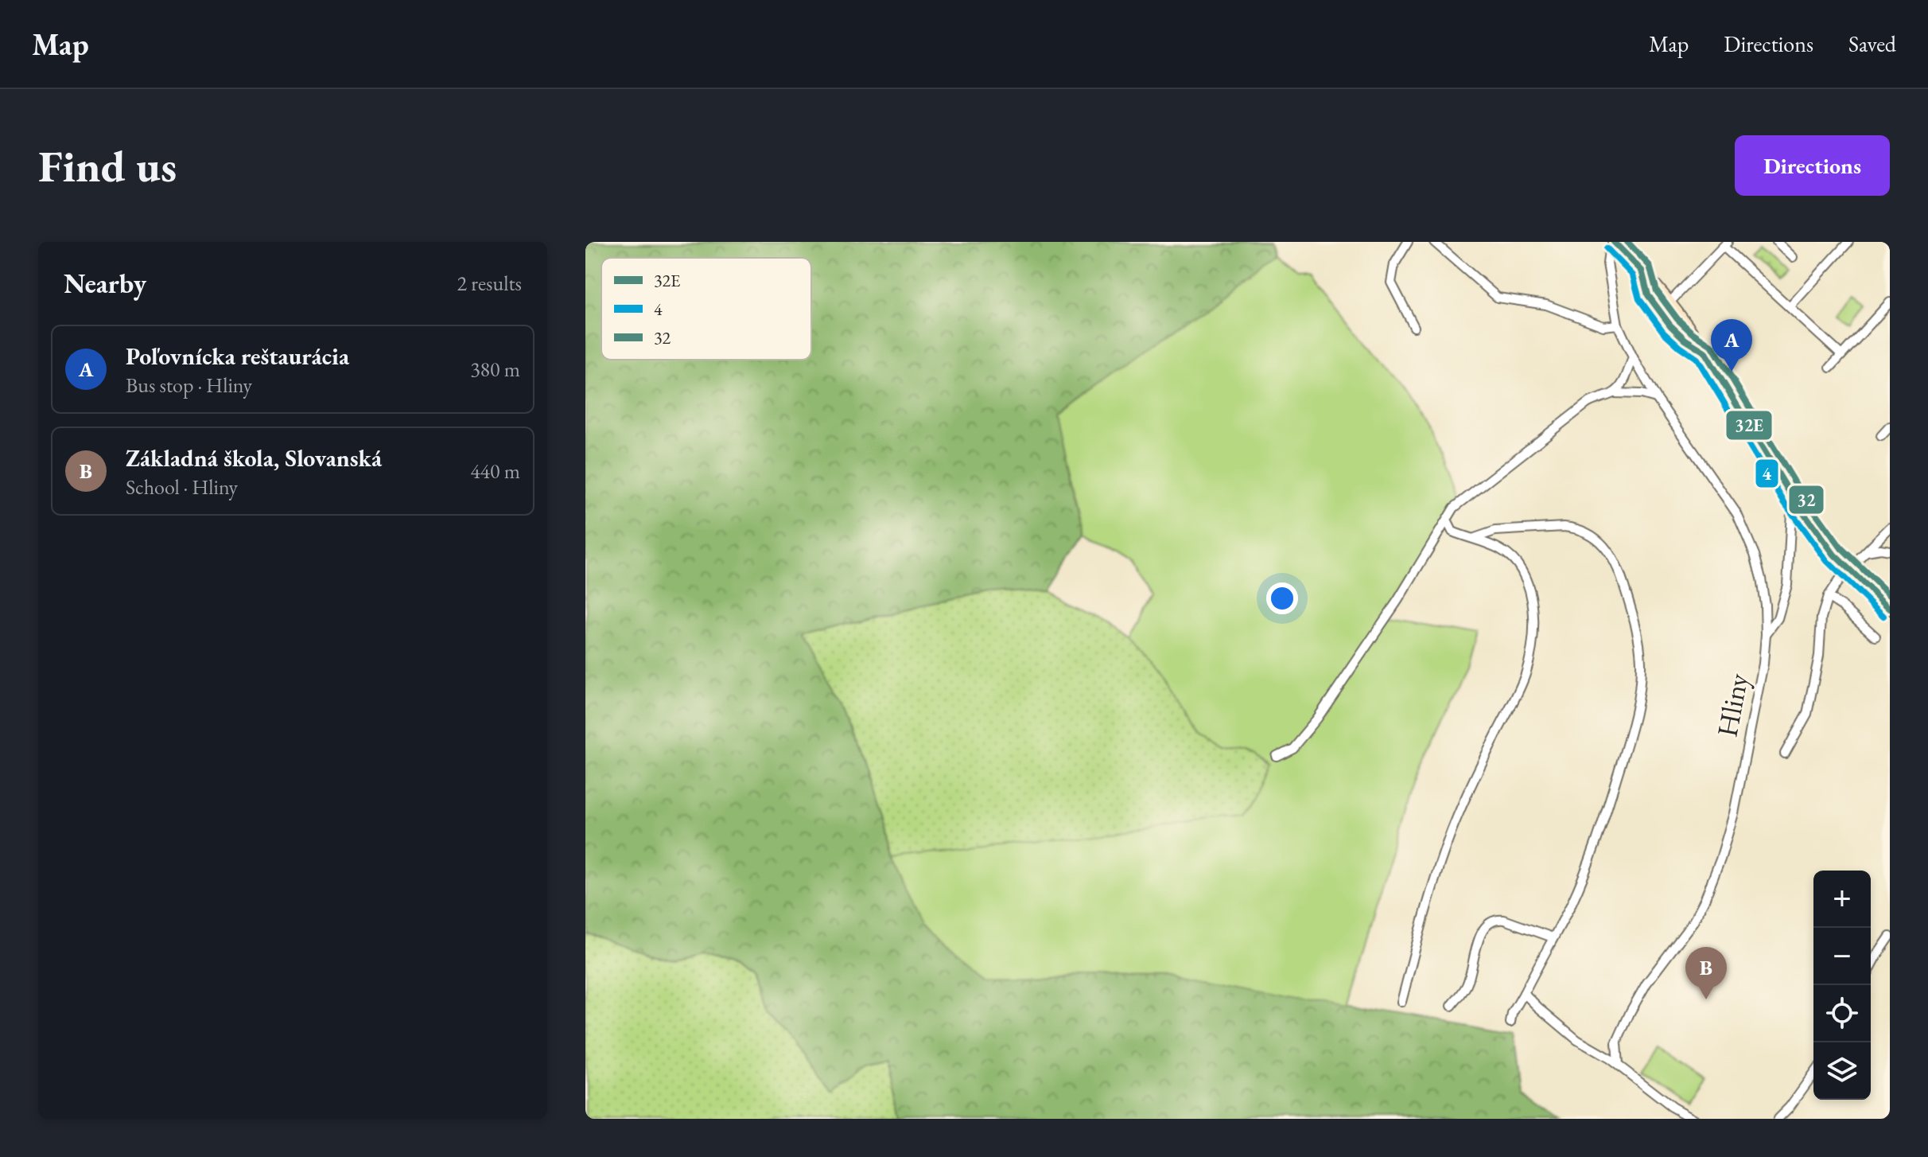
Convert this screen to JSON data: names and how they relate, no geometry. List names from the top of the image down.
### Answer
{
  "streets": {
    "street": ["Hliny"]
  },
  "lines": ["transit line 32E", "transit line 32", "transit line 4"],
  "legend": ["32E", "4", "32"],
  "page": {
    "header": "Map",
    "nav": ["Map", "Directions", "Saved"],
    "buttons": "Directions",
    "title": "Find us",
    "heading": ["Nearby", "2 results"],
    "pins": ["A", "B"],
    "list": [
      {
        "mark": "A",
        "name": "Poľovnícka reštaurácia",
        "note": "Bus stop · Hliny",
        "value": "380 m"
      },
      {
        "mark": "B",
        "name": "Základná škola, Slovanská",
        "note": "School · Hliny",
        "value": "440 m"
      }
    ],
    "map_buttons": ["+", "−"]
  }
}
